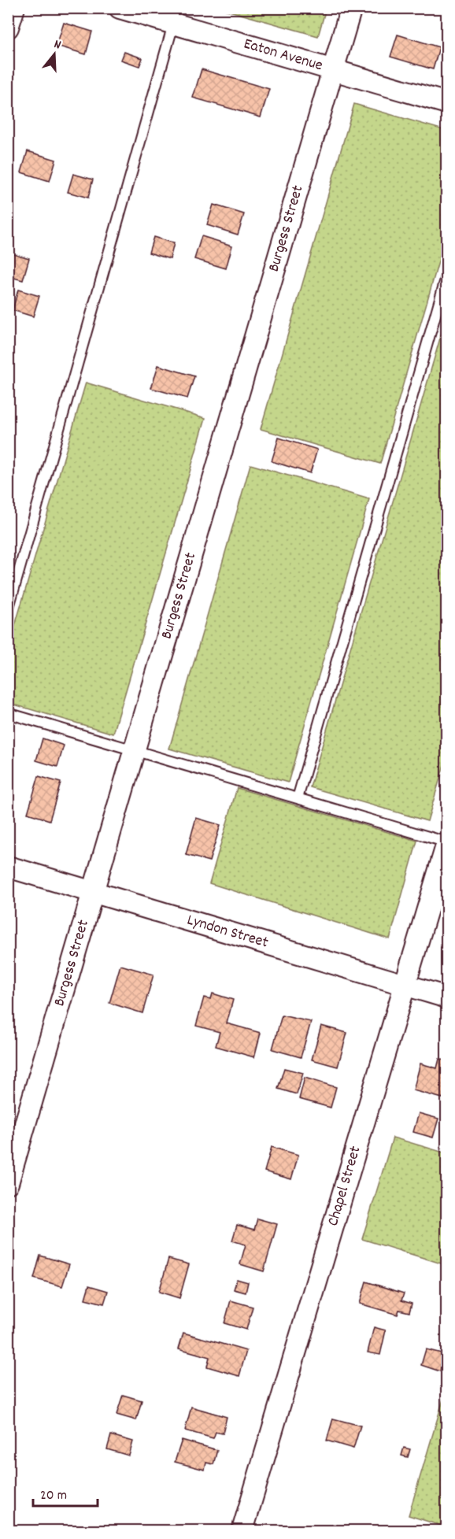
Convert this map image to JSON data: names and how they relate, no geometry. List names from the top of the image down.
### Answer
{
  "streets": {
    "street": [
      "Eaton Avenue",
      "Burgess Street",
      "Lyndon Street",
      "Chapel Street"
    ]
  },
  "crossings": [
    ["Eaton Avenue", "Burgess Street"],
    ["Burgess Street", "Lyndon Street"],
    ["Lyndon Street", "Chapel Street"]
  ],
  "scale_bar": "20 m",
  "north": "top"
}
